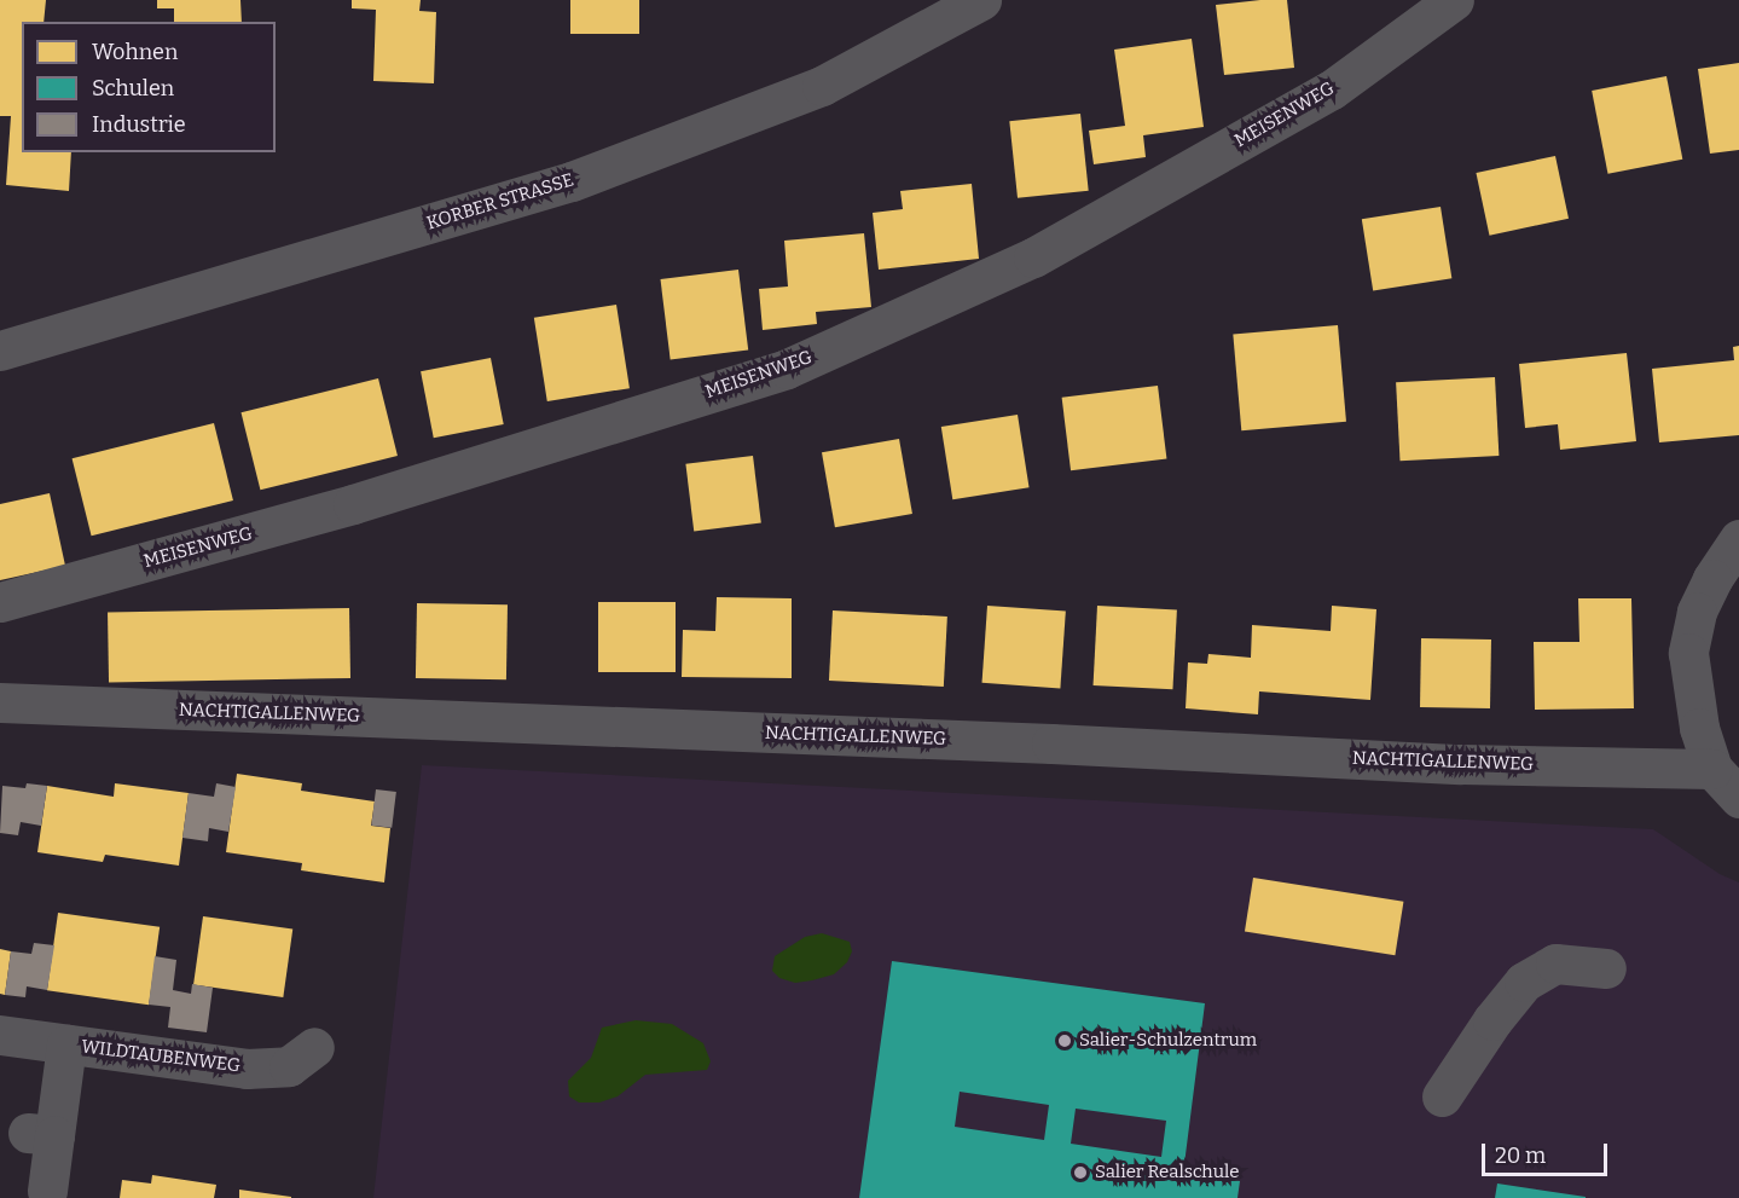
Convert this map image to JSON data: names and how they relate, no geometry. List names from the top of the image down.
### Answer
{
  "streets": {
    "street": [
      "MEISENWEG",
      "KORBER STRASSE",
      "NACHTIGALLENWEG",
      "WILDTAUBENWEG"
    ]
  },
  "places": ["Salier-Schulzentrum", "Salier Realschule"],
  "legend": ["Wohnen", "Schulen", "Industrie"],
  "scale_bar": "20 m"
}
